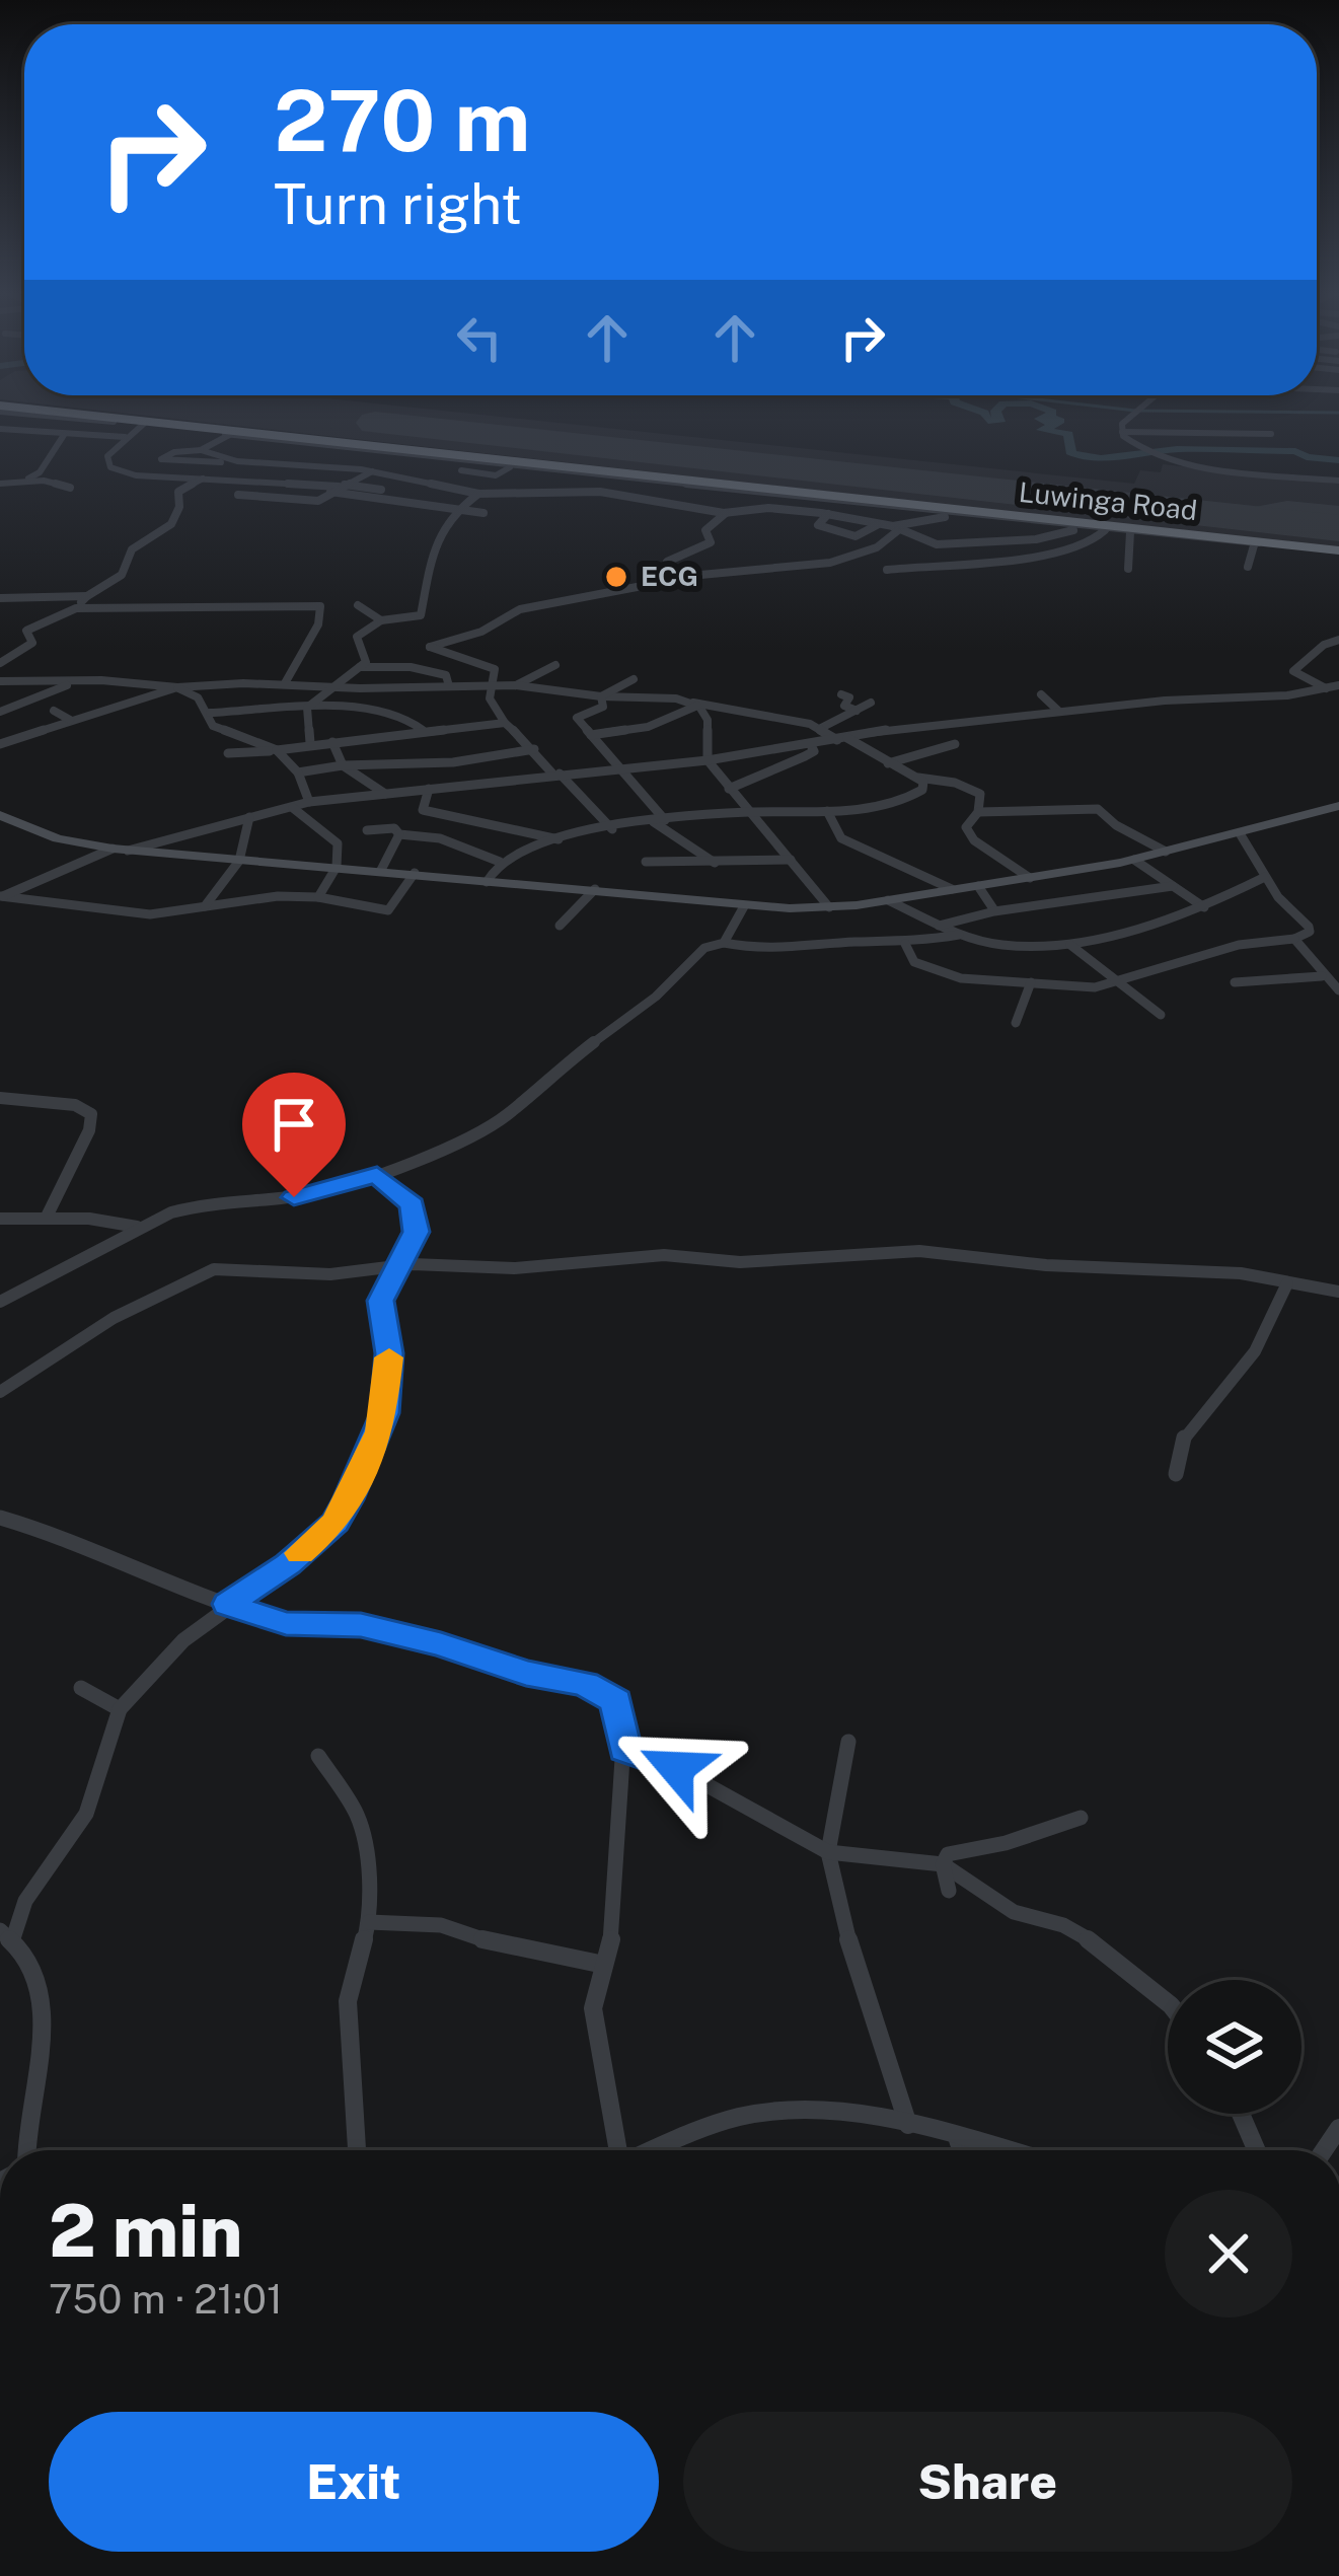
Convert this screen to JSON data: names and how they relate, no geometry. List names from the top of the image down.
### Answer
{
  "streets": {
    "highway": ["Luwinga Road"]
  },
  "places": ["ECG"],
  "page": {
    "turn": ["270 m", "Turn right"],
    "heading": ["2 min", "750 m · 21:01"],
    "buttons": ["Exit", "Share"]
  }
}
